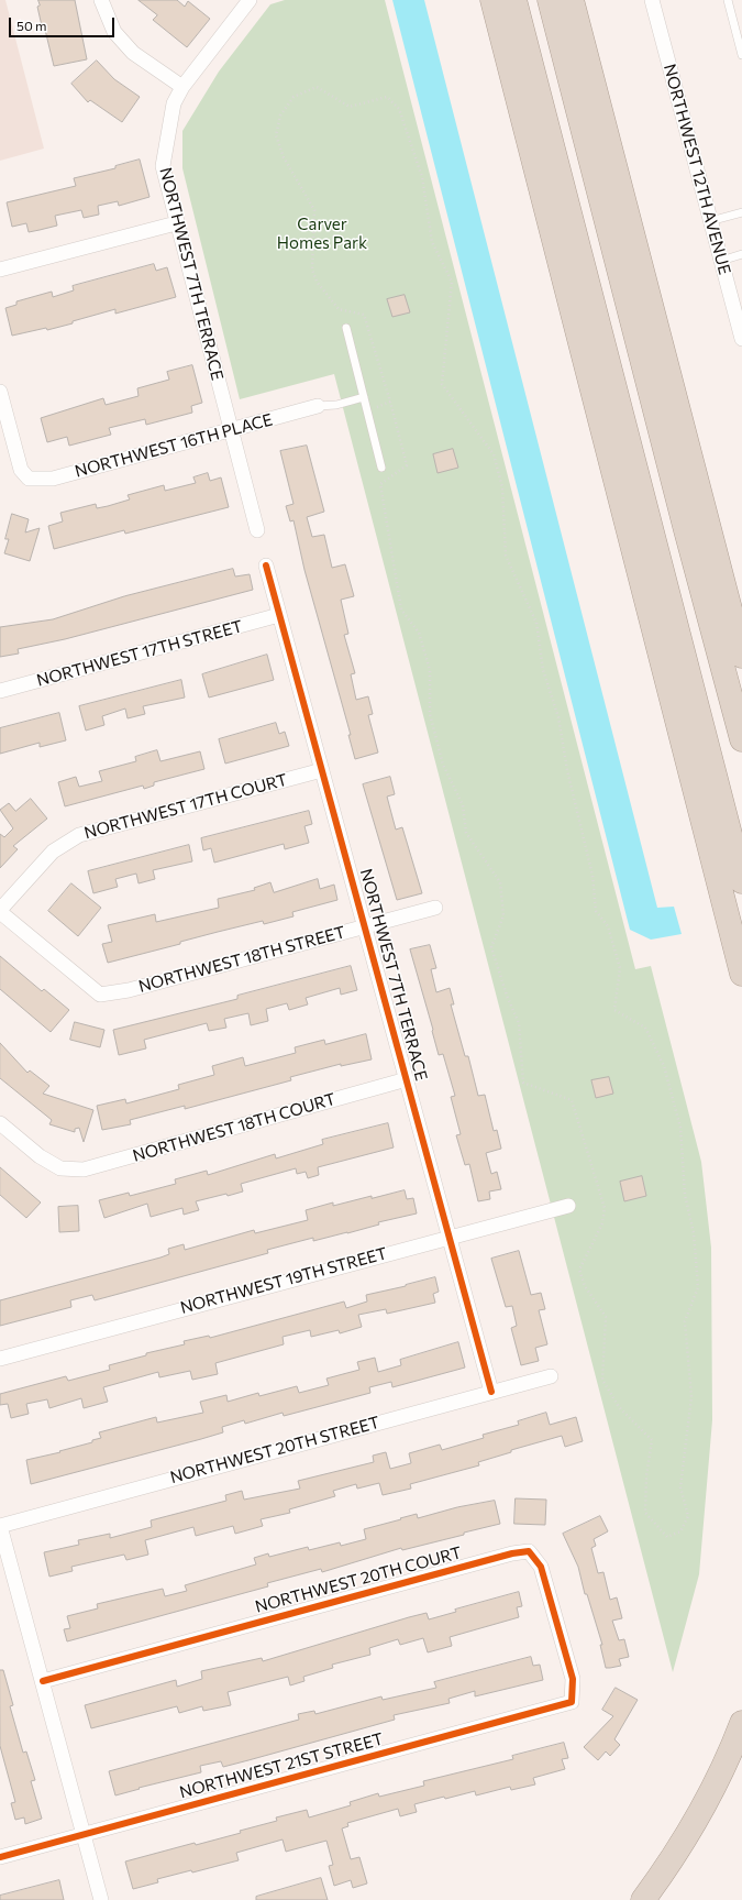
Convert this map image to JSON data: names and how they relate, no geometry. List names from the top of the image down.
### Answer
{
  "streets": {
    "street": [
      "NORTHWEST 12TH AVENUE",
      "NORTHWEST 7TH TERRACE",
      "NORTHWEST 16TH PLACE",
      "NORTHWEST 17TH STREET",
      "NORTHWEST 17TH COURT",
      "NORTHWEST 18TH STREET",
      "NORTHWEST 18TH COURT",
      "NORTHWEST 19TH STREET",
      "NORTHWEST 20TH STREET",
      "NORTHWEST 20TH COURT",
      "NORTHWEST 21ST STREET"
    ]
  },
  "crossings": [
    ["NORTHWEST 7TH TERRACE", "NORTHWEST 16TH PLACE"],
    ["NORTHWEST 7TH TERRACE", "NORTHWEST 17TH STREET"],
    ["NORTHWEST 7TH TERRACE", "NORTHWEST 17TH COURT"],
    ["NORTHWEST 7TH TERRACE", "NORTHWEST 18TH STREET"],
    ["NORTHWEST 7TH TERRACE", "NORTHWEST 18TH COURT"],
    ["NORTHWEST 7TH TERRACE", "NORTHWEST 19TH STREET"],
    ["NORTHWEST 7TH TERRACE", "NORTHWEST 20TH STREET"],
    ["NORTHWEST 17TH COURT", "NORTHWEST 18TH STREET"],
    ["NORTHWEST 20TH COURT", "NORTHWEST 21ST STREET"]
  ],
  "parks": ["Carver Homes Park"],
  "scale_bar": "50 m"
}
